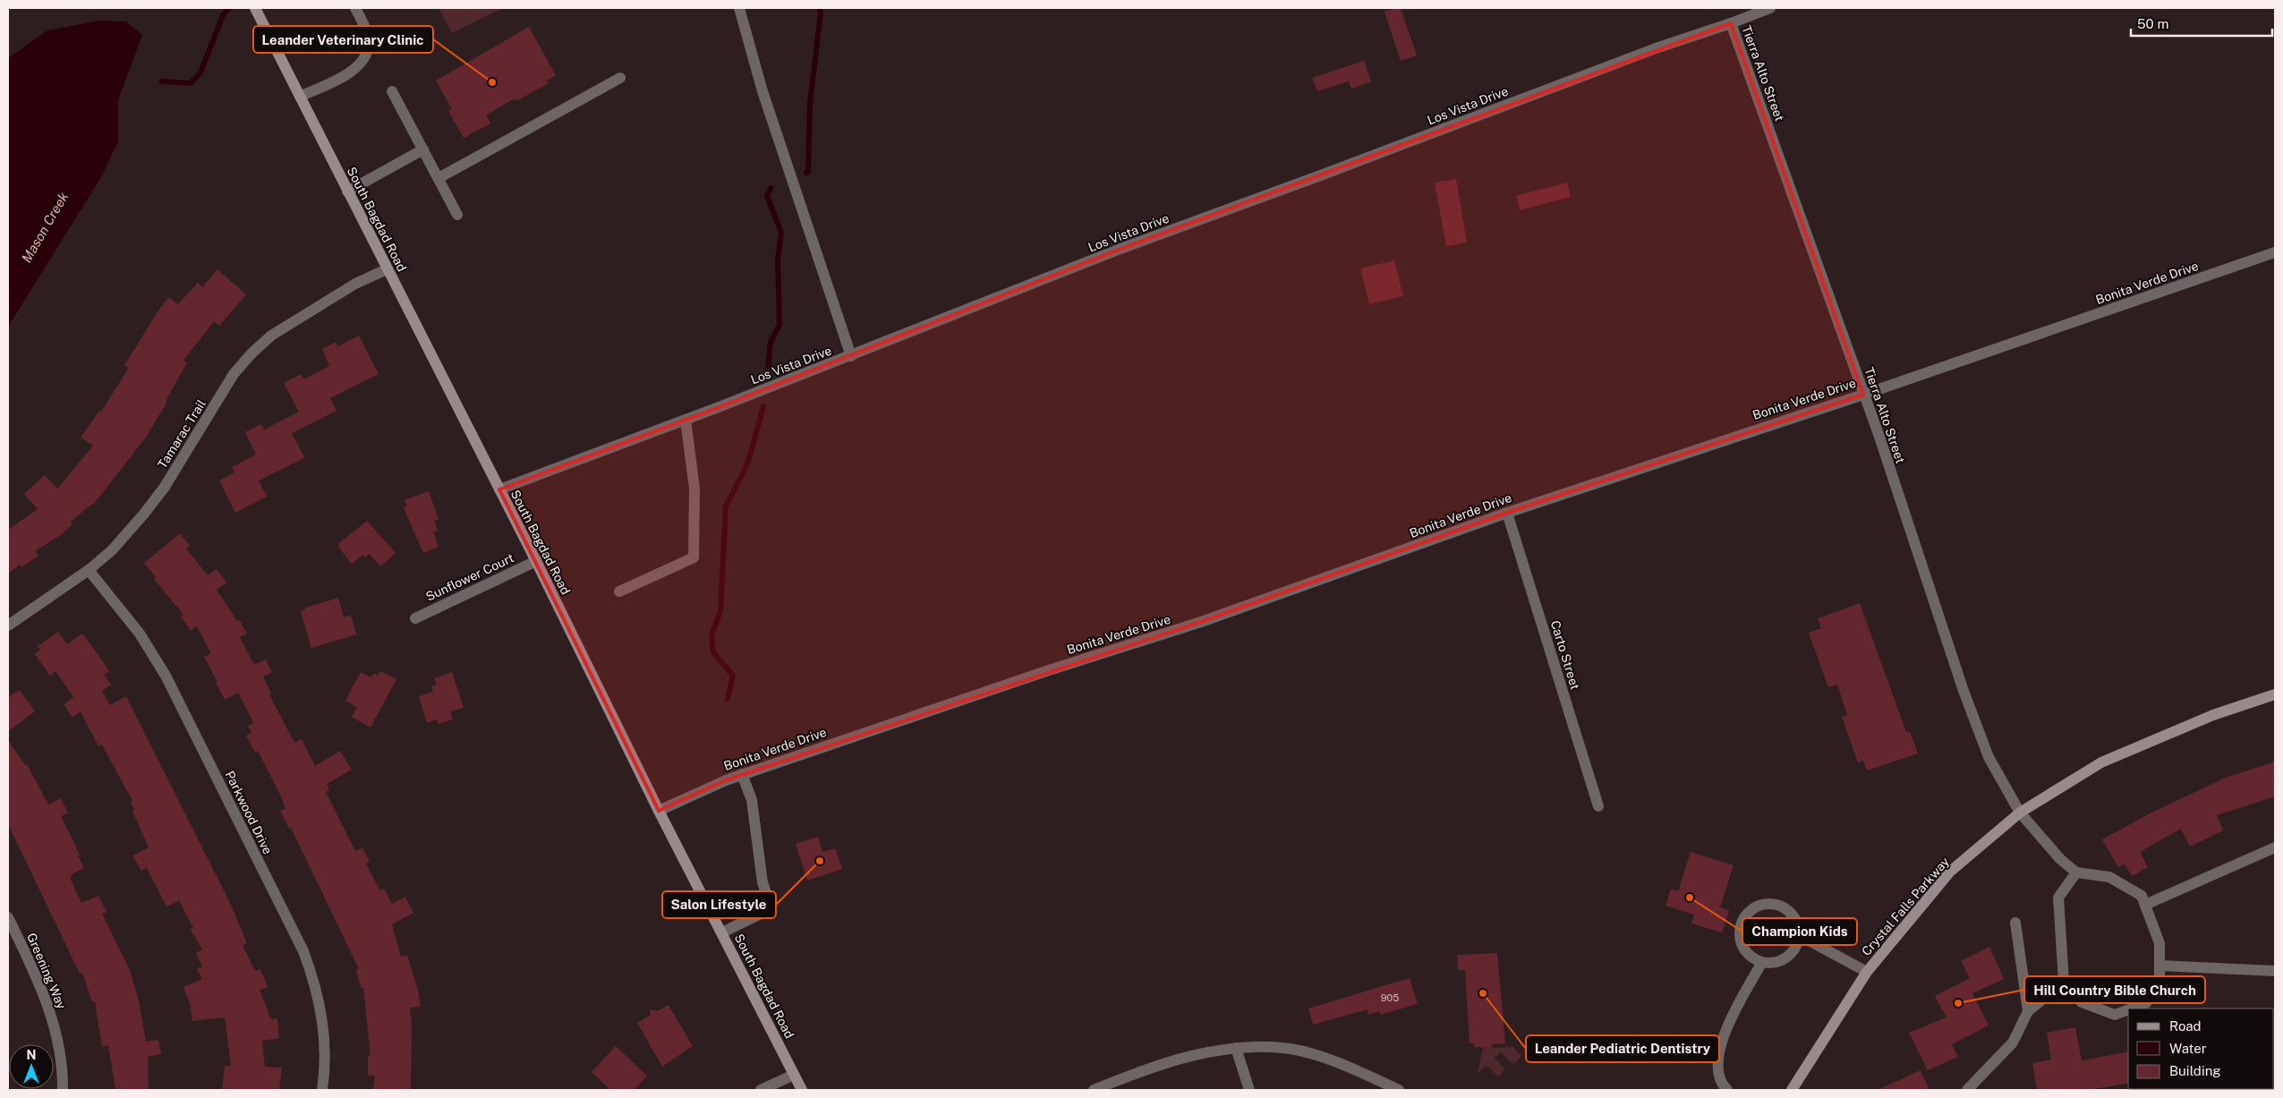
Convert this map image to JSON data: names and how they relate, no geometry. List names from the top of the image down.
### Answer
{
  "streets": {
    "main road": ["South Bagdad Road", "Crystal Falls Parkway"],
    "street": [
      "Tierra Alto Street",
      "Los Vista Drive",
      "Bonita Verde Drive",
      "Tamarac Trail",
      "Sunflower Court",
      "Carto Street",
      "Parkwood Drive",
      "Greening Way"
    ]
  },
  "crossings": [
    ["Tierra Alto Street", "Los Vista Drive"],
    ["Tierra Alto Street", "Bonita Verde Drive"],
    ["Tierra Alto Street", "Crystal Falls Parkway"],
    ["Los Vista Drive", "South Bagdad Road"],
    ["South Bagdad Road", "Bonita Verde Drive"],
    ["South Bagdad Road", "Tamarac Trail"],
    ["South Bagdad Road", "Sunflower Court"],
    ["Bonita Verde Drive", "Carto Street"],
    ["Tamarac Trail", "Parkwood Drive"]
  ],
  "water": ["Mason Creek"],
  "places": [
    "Leander Veterinary Clinic",
    "Salon Lifestyle",
    "Champion Kids",
    "Leander Pediatric Dentistry",
    "Hill Country Bible Church"
  ],
  "house_numbers": ["905"],
  "legend": ["Road", "Water", "Building"],
  "scale_bar": "50 m",
  "north": "top"
}
